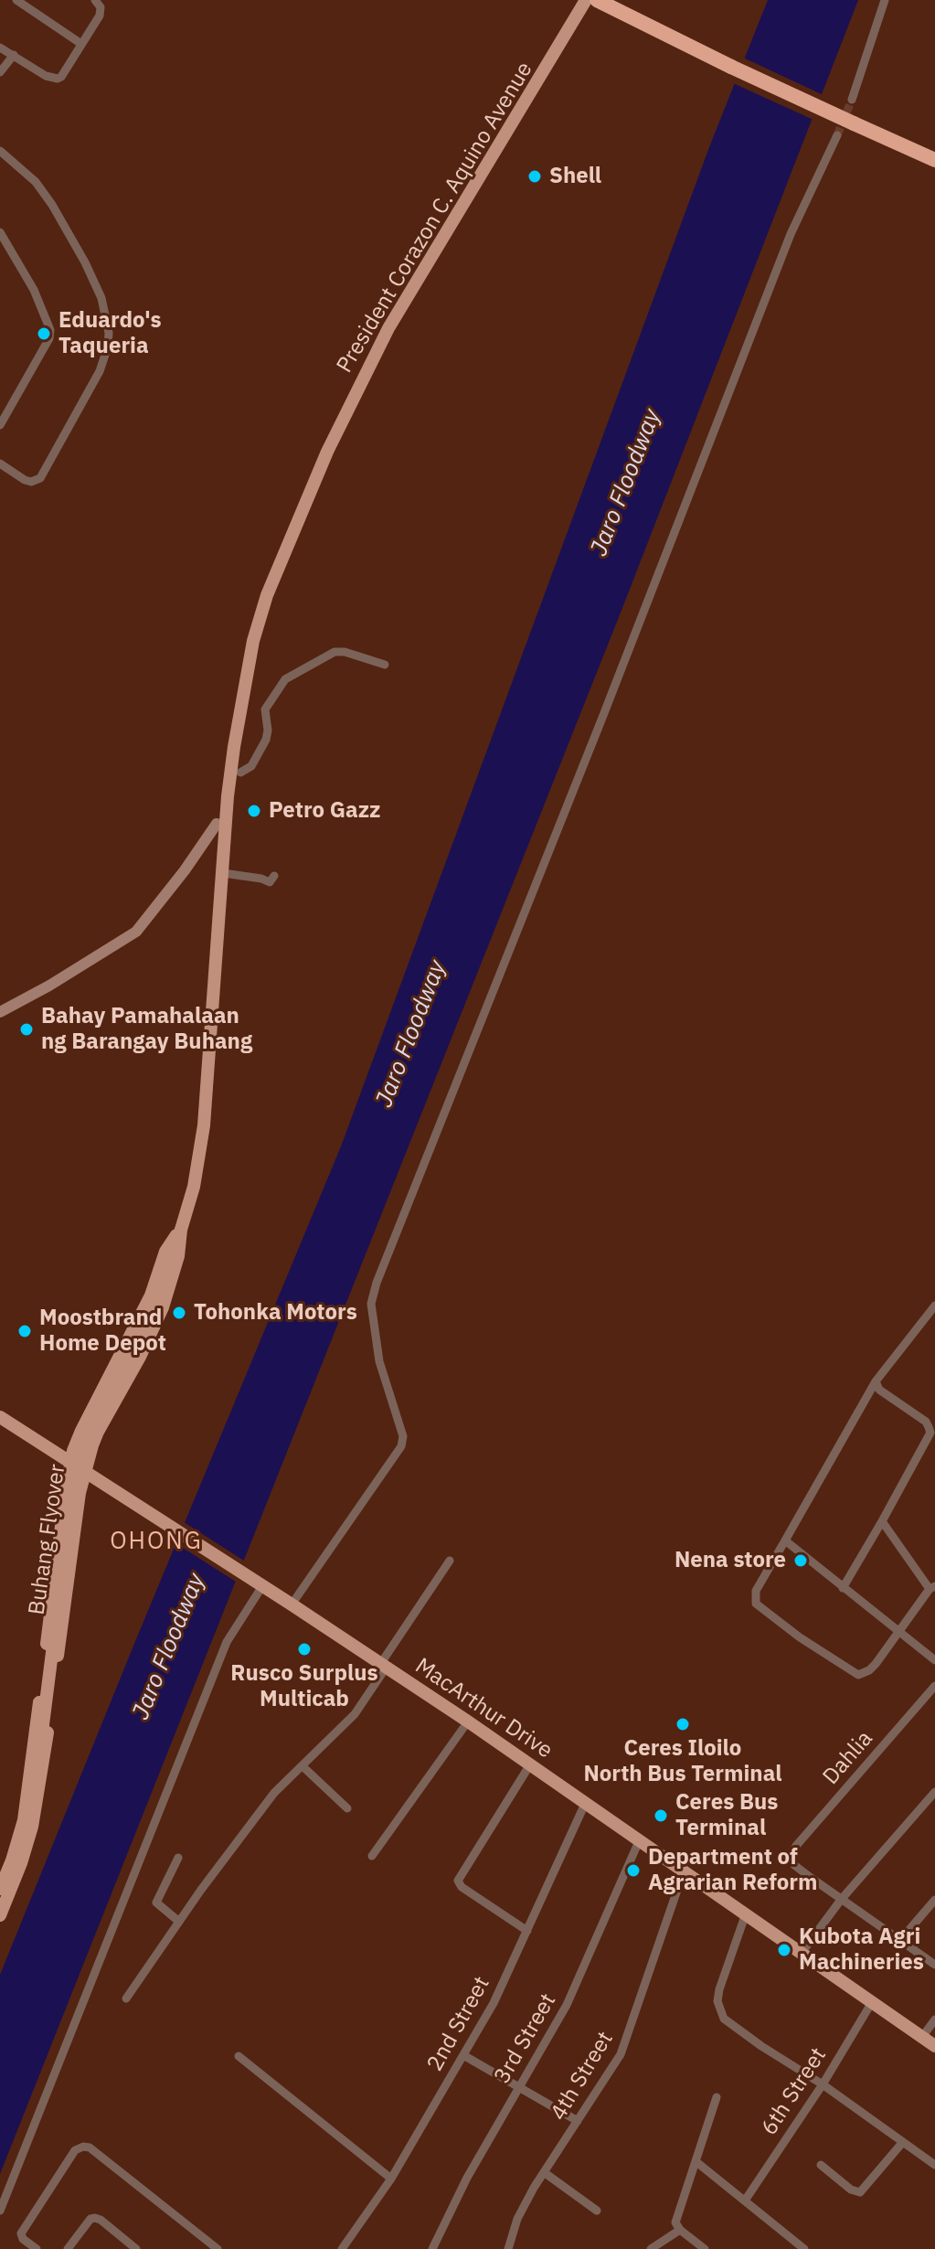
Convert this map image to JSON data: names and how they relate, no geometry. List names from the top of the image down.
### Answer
{
  "streets": {
    "main road": ["President Corazon C. Aquino Avenue", "Buhang Flyover", "MacArthur Drive"],
    "street": [
      "Dahlia",
      "2nd Street",
      "3rd Street",
      "4th Street",
      "6th Street"
    ]
  },
  "crossings": [
    ["President Corazon C. Aquino Avenue", "Buhang Flyover"],
    ["President Corazon C. Aquino Avenue", "MacArthur Drive"],
    ["MacArthur Drive", "2nd Street"],
    ["MacArthur Drive", "3rd Street"],
    ["MacArthur Drive", "4th Street"],
    ["MacArthur Drive", "6th Street"]
  ],
  "districts": ["OHONG"],
  "water": ["Jaro Floodway"],
  "places": [
    "Shell",
    "Eduardo's Taqueria",
    "Petro Gazz",
    "Bahay Pamahalaan ng Barangay Buhang",
    "Tohonka Motors",
    "Moostbrand Home Depot",
    "Nena store",
    "Rusco Surplus Multicab",
    "Ceres Iloilo North Bus Terminal",
    "Ceres Bus Terminal",
    "Department of Agrarian Reform",
    "Kubota Agri Machineries"
  ]
}
